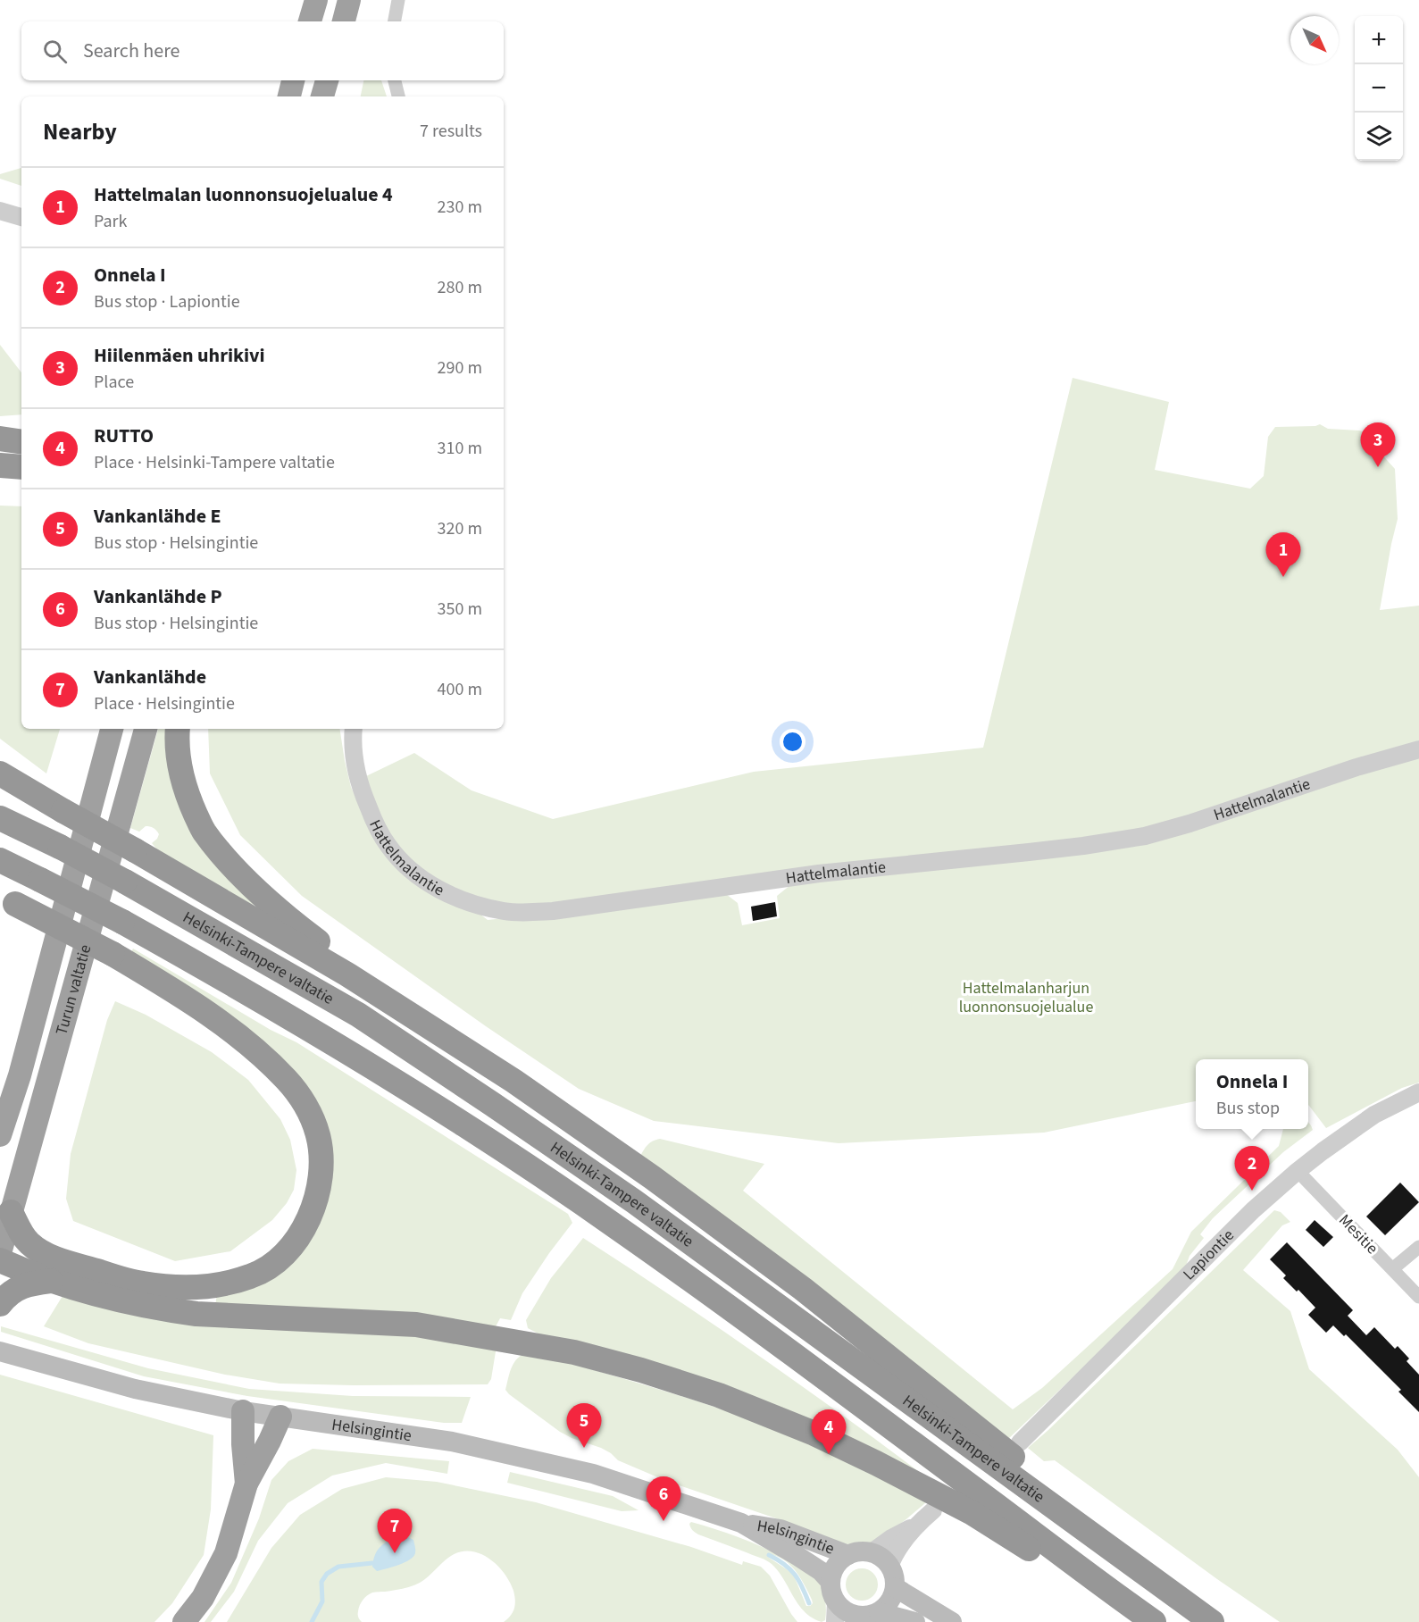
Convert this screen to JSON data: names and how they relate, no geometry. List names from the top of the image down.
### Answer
{
  "streets": {
    "highway": ["Helsinki-Tampere valtatie", "Turun valtatie"],
    "main road": ["Helsingintie"],
    "street": ["Hattelmalantie", "Mesitie", "Lapiontie"]
  },
  "crossings": [
    ["Mesitie", "Lapiontie"]
  ],
  "parks": ["Hattelmalanharjun luonnonsuojelualue"],
  "north": "bottom right",
  "page": {
    "map_buttons": ["+", "−"],
    "search": "Search here",
    "heading": ["Nearby", "7 results"],
    "list": [
      {
        "mark": "1",
        "name": "Hattelmalan luonnonsuojelualue 4",
        "note": "Park",
        "value": "230 m"
      },
      {
        "mark": "2",
        "name": "Onnela I",
        "note": "Bus stop · Lapiontie",
        "value": "280 m"
      },
      {
        "mark": "3",
        "name": "Hiilenmäen uhrikivi",
        "note": "Place",
        "value": "290 m"
      },
      {
        "mark": "4",
        "name": "RUTTO",
        "note": "Place · Helsinki-Tampere valtatie",
        "value": "310 m"
      },
      {
        "mark": "5",
        "name": "Vankanlähde E",
        "note": "Bus stop · Helsingintie",
        "value": "320 m"
      },
      {
        "mark": "6",
        "name": "Vankanlähde P",
        "note": "Bus stop · Helsingintie",
        "value": "350 m"
      },
      {
        "mark": "7",
        "name": "Vankanlähde",
        "note": "Place · Helsingintie",
        "value": "400 m"
      }
    ],
    "pins": [
      "3",
      "1",
      "2",
      "5",
      "4",
      "6",
      "7"
    ],
    "popup": ["Onnela I", "Bus stop"]
  }
}
